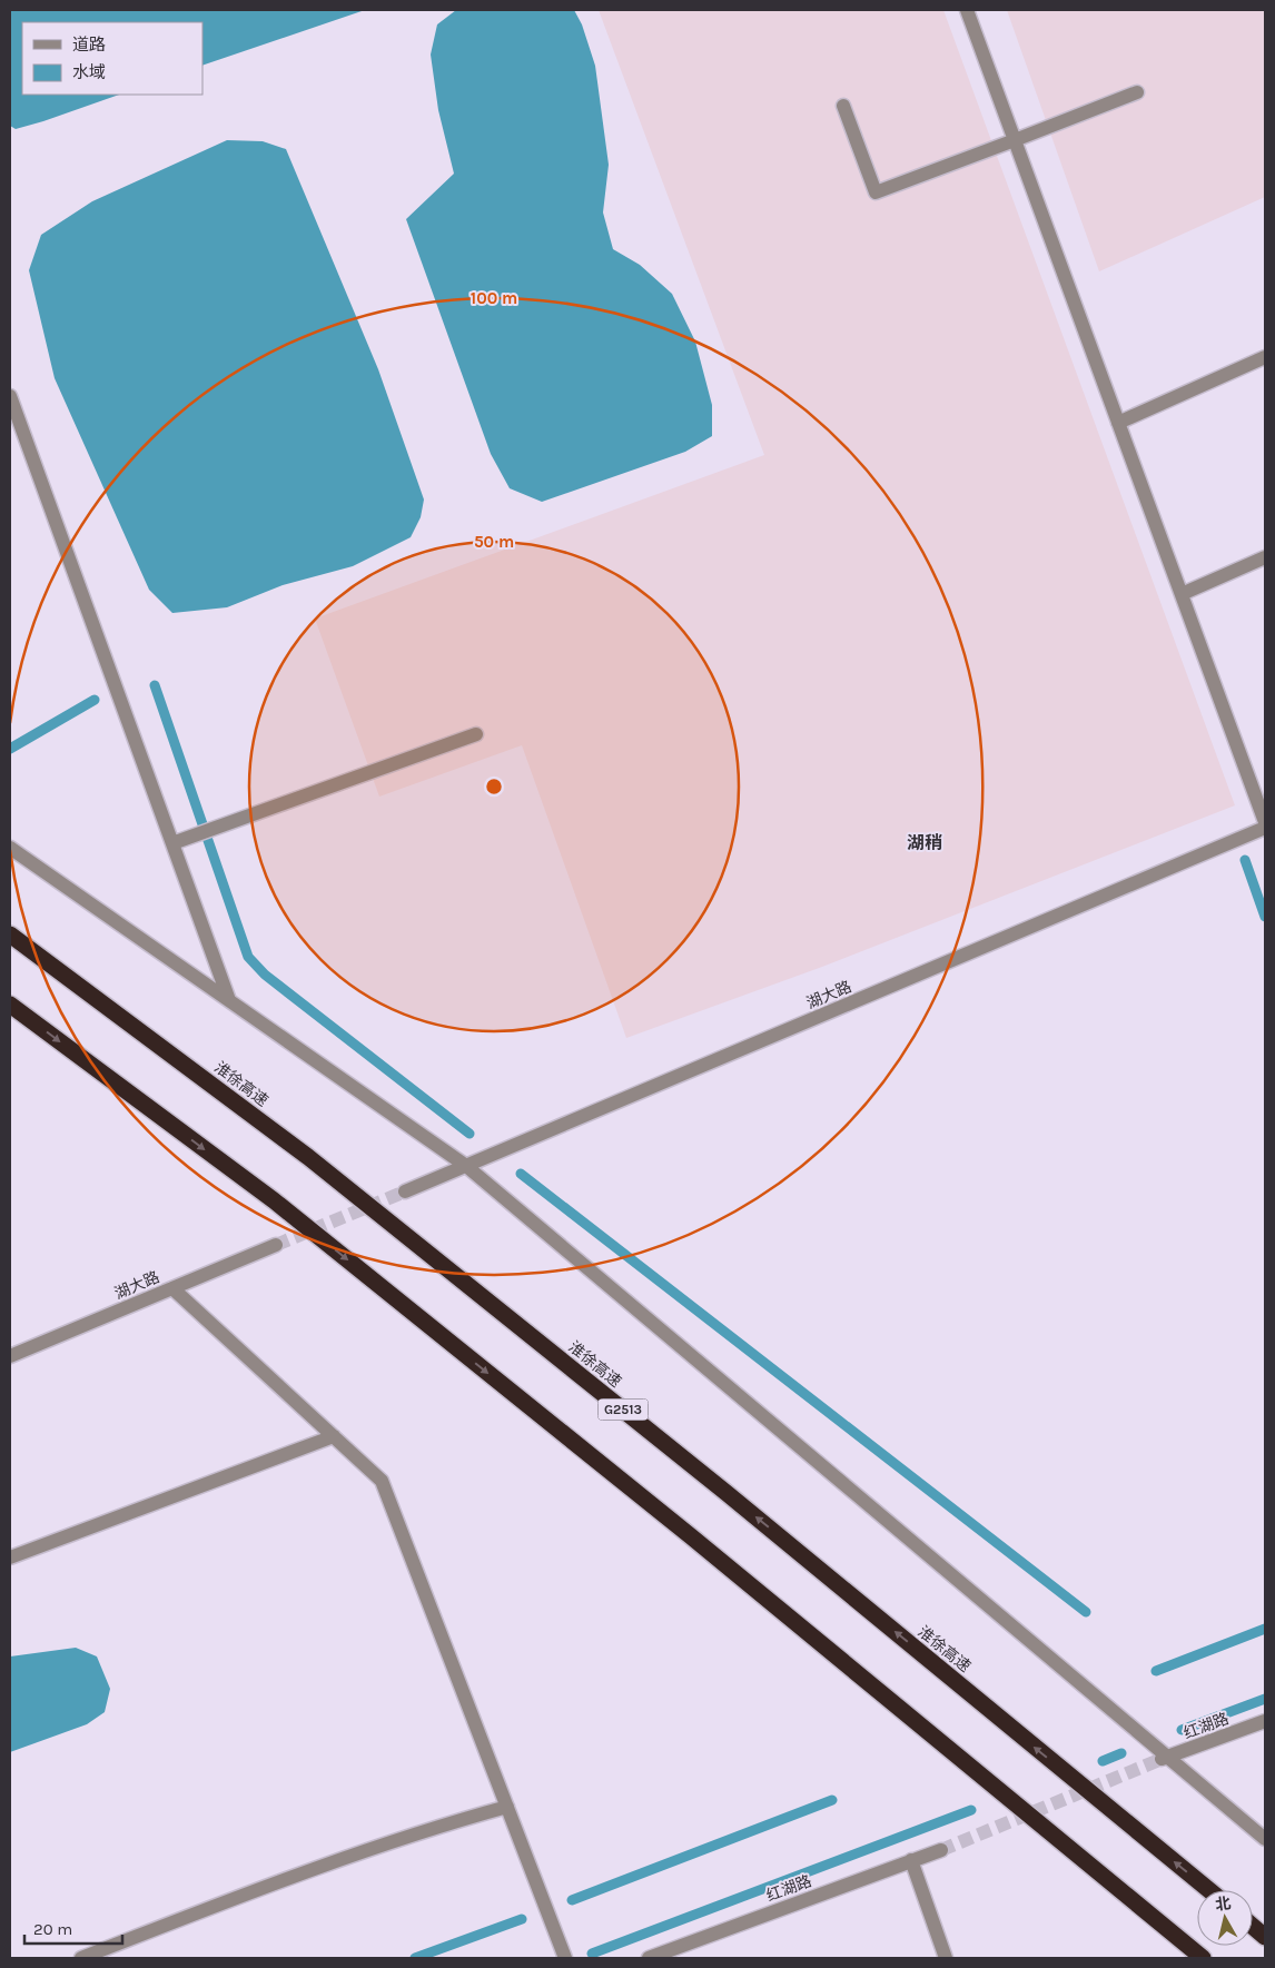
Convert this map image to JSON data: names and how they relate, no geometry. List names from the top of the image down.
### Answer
{
  "streets": {
    "highway": ["淮徐高速", "G2513"],
    "street": ["湖大路", "红湖路"]
  },
  "districts": ["湖稍"],
  "legend": ["道路", "水域"],
  "scale_bar": "20 m",
  "north": "top",
  "rings": ["100 m", "50 m"]
}
